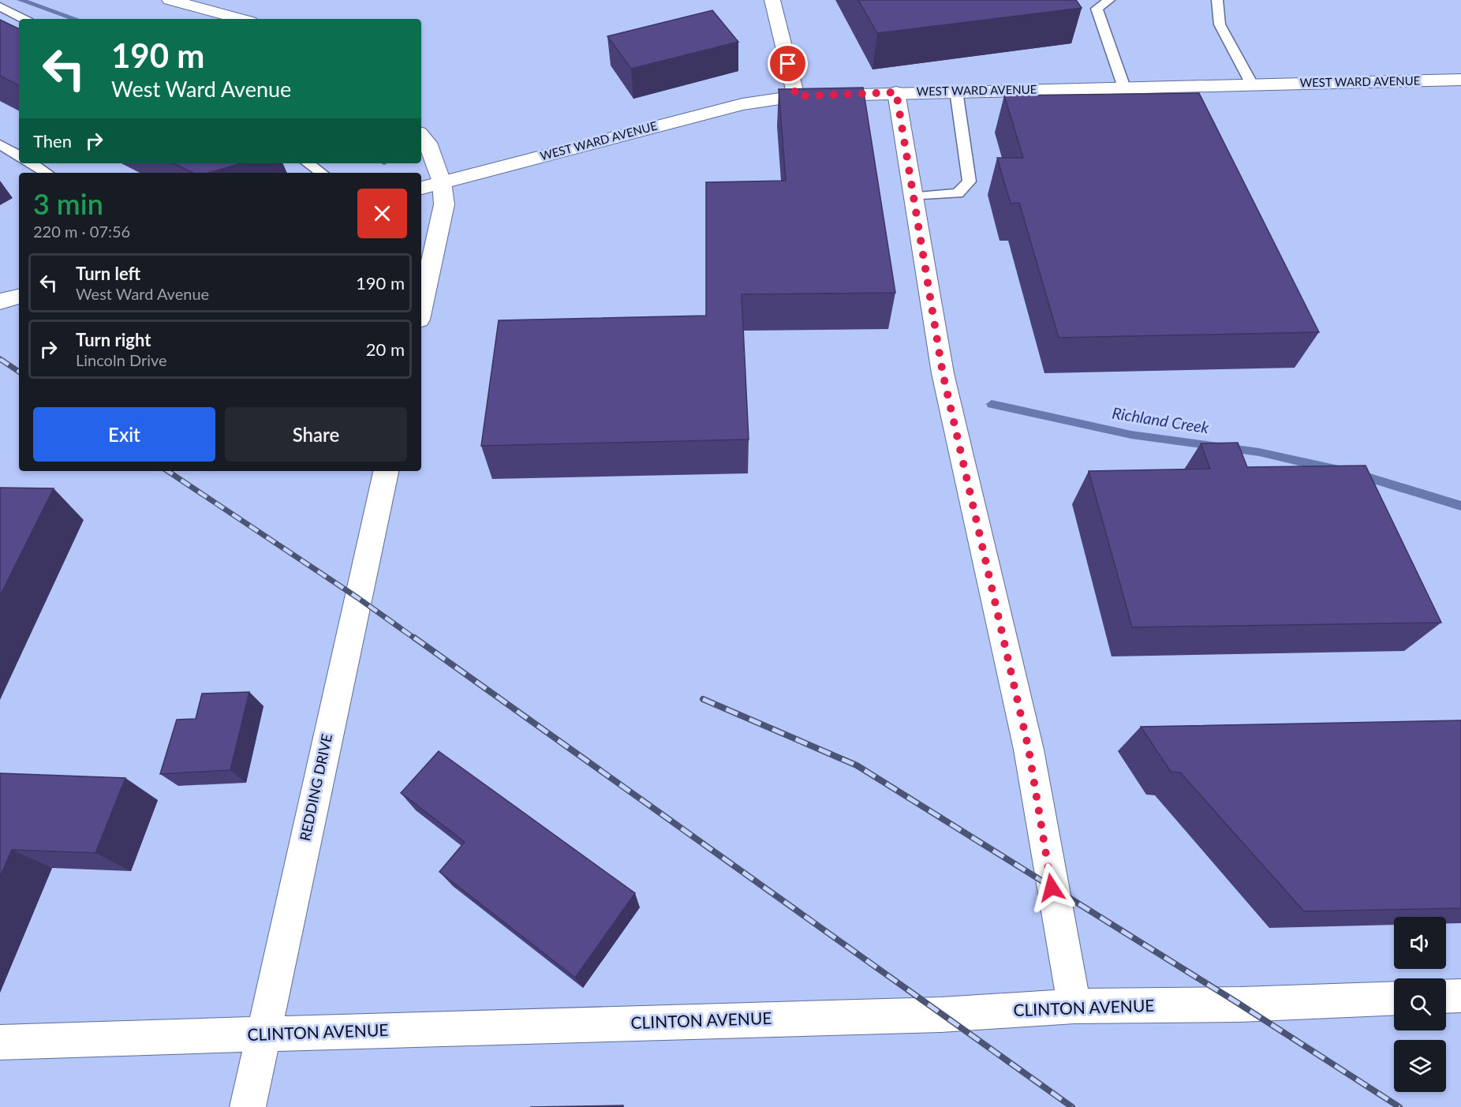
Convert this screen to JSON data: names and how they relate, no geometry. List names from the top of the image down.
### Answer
{
  "streets": {
    "street": ["WEST WARD AVENUE", "REDDING DRIVE", "CLINTON AVENUE"]
  },
  "crossings": [
    ["REDDING DRIVE", "CLINTON AVENUE"]
  ],
  "water": ["Richland Creek"],
  "page": {
    "turn": ["190 m", "West Ward Avenue"],
    "then": "Then",
    "heading": ["3 min", "220 m · 07:56"],
    "list": [
      {
        "name": "Turn left",
        "note": "West Ward Avenue",
        "value": "190 m"
      },
      {
        "name": "Turn right",
        "note": "Lincoln Drive",
        "value": "20 m"
      }
    ],
    "buttons": ["Exit", "Share"]
  }
}
